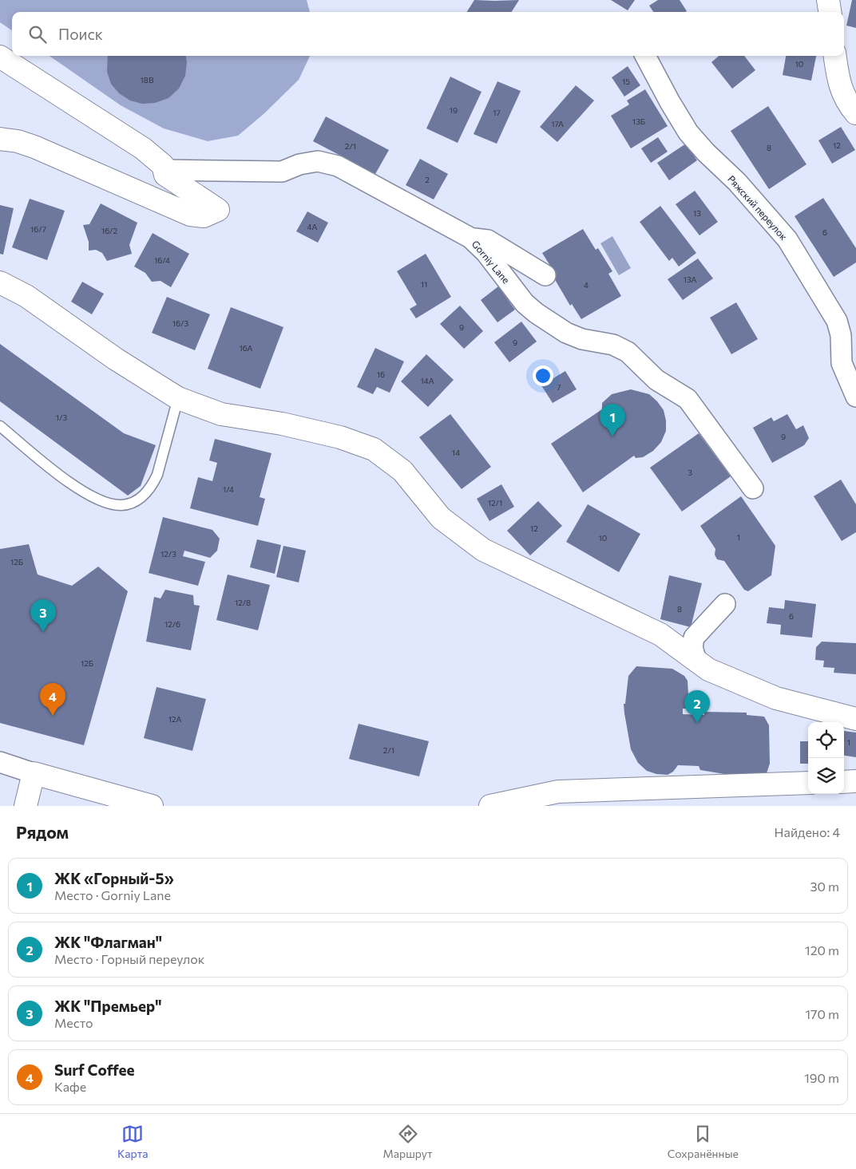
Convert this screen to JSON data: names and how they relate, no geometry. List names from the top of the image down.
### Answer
{
  "streets": {
    "street": ["Ряжский переулок", "Gorniy Lane"]
  },
  "house_numbers": [
    "10",
    "18В",
    "15",
    "19",
    "17",
    "13Б",
    "17А",
    "12",
    "2/1",
    "8",
    "2",
    "13",
    "4А",
    "16/7",
    "16/2",
    "6",
    "16/4",
    "13А",
    "11",
    "4",
    "16/3",
    "9",
    "9",
    "16А",
    "16",
    "14А",
    "7",
    "1/3",
    "9",
    "14",
    "3",
    "1/4",
    "12/1",
    "12",
    "1",
    "10",
    "12/3",
    "12Б",
    "12/8",
    "8",
    "6",
    "12/6",
    "12Б",
    "12А",
    "1",
    "2/1"
  ],
  "page": {
    "search": "Поиск",
    "pins": [
      "1",
      "3",
      "4",
      "2"
    ],
    "heading": ["Рядом", "Найдено: 4"],
    "list": [
      {
        "mark": "1",
        "name": "ЖК «Горный-5»",
        "note": "Место · Gorniy Lane",
        "value": "30 m"
      },
      {
        "mark": "2",
        "name": "ЖК \"Флагман\"",
        "note": "Место · Горный переулок",
        "value": "120 m"
      },
      {
        "mark": "3",
        "name": "ЖК \"Премьер\"",
        "note": "Место",
        "value": "170 m"
      },
      {
        "mark": "4",
        "name": "Surf Coffee",
        "note": "Кафе",
        "value": "190 m"
      }
    ],
    "nav": ["Карта", "Маршрут", "Сохранённые"]
  }
}
